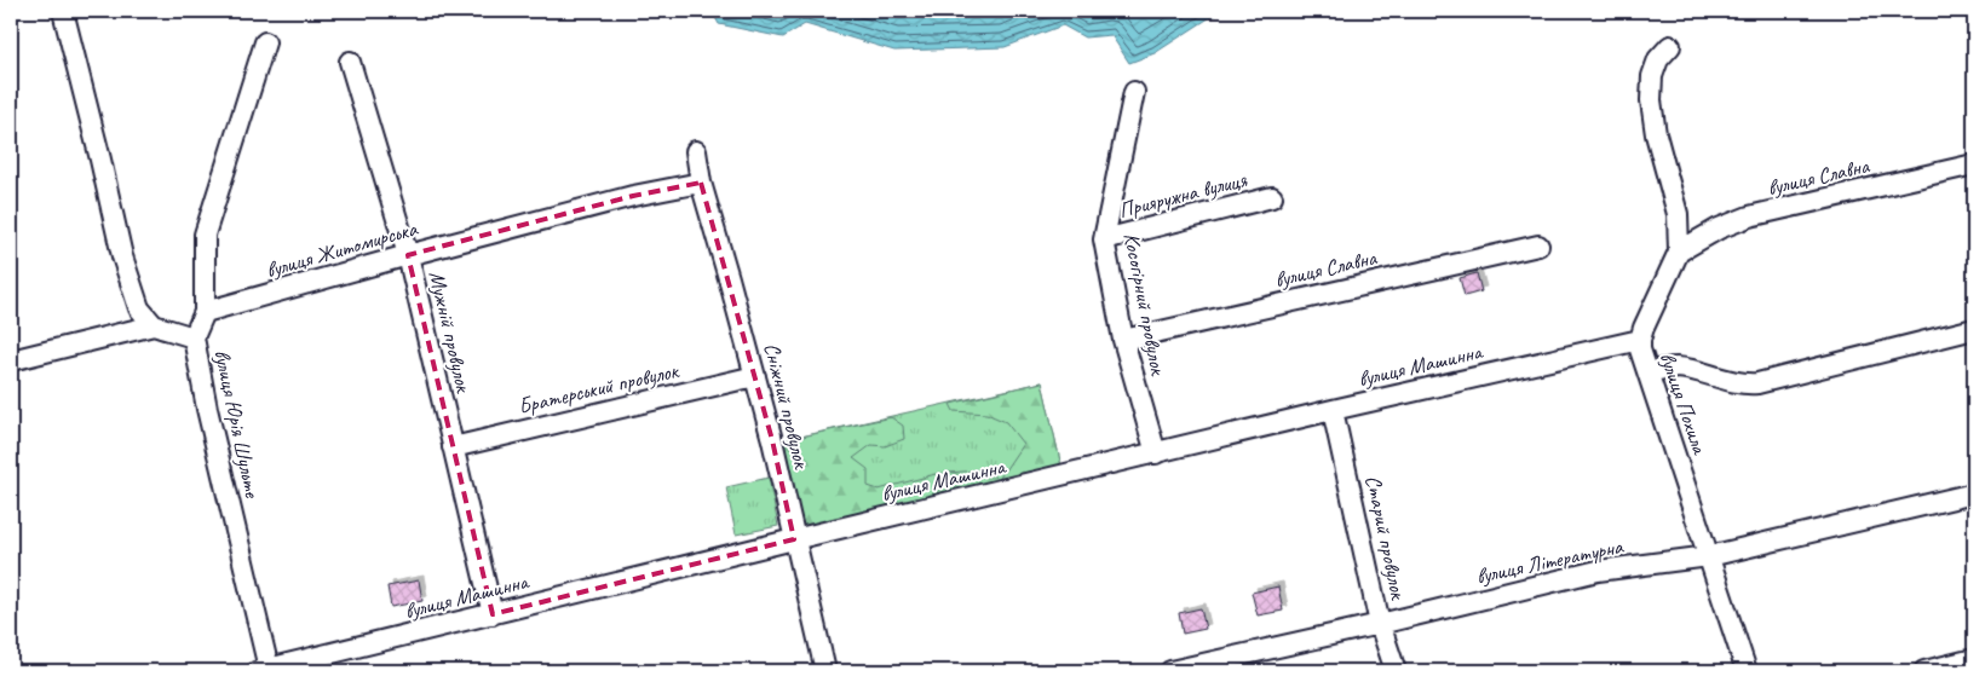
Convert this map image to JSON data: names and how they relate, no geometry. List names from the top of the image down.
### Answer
{
  "streets": {
    "street": [
      "вулиця Славна",
      "Прияружна вулиця",
      "вулиця Житомирська",
      "Косогірний провулок",
      "Мужній провулок",
      "вулиця Машинна",
      "Братерський провулок",
      "вулиця Похила",
      "Сніжний провулок",
      "вулиця Юрія Шульте",
      "Старий провулок",
      "вулиця Літературна"
    ]
  },
  "crossings": [
    ["вулиця Славна", "Косогірний провулок"],
    ["вулиця Славна", "вулиця Похила"],
    ["Прияружна вулиця", "Косогірний провулок"],
    ["вулиця Житомирська", "Мужній провулок"],
    ["вулиця Житомирська", "Сніжний провулок"],
    ["Косогірний провулок", "вулиця Машинна"],
    ["Мужній провулок", "вулиця Машинна"],
    ["Мужній провулок", "Братерський провулок"],
    ["вулиця Машинна", "вулиця Похила"],
    ["вулиця Машинна", "Сніжний провулок"],
    ["вулиця Машинна", "вулиця Юрія Шульте"],
    ["вулиця Машинна", "Старий провулок"],
    ["Братерський провулок", "Сніжний провулок"],
    ["вулиця Похила", "вулиця Літературна"],
    ["Старий провулок", "вулиця Літературна"]
  ]
}
